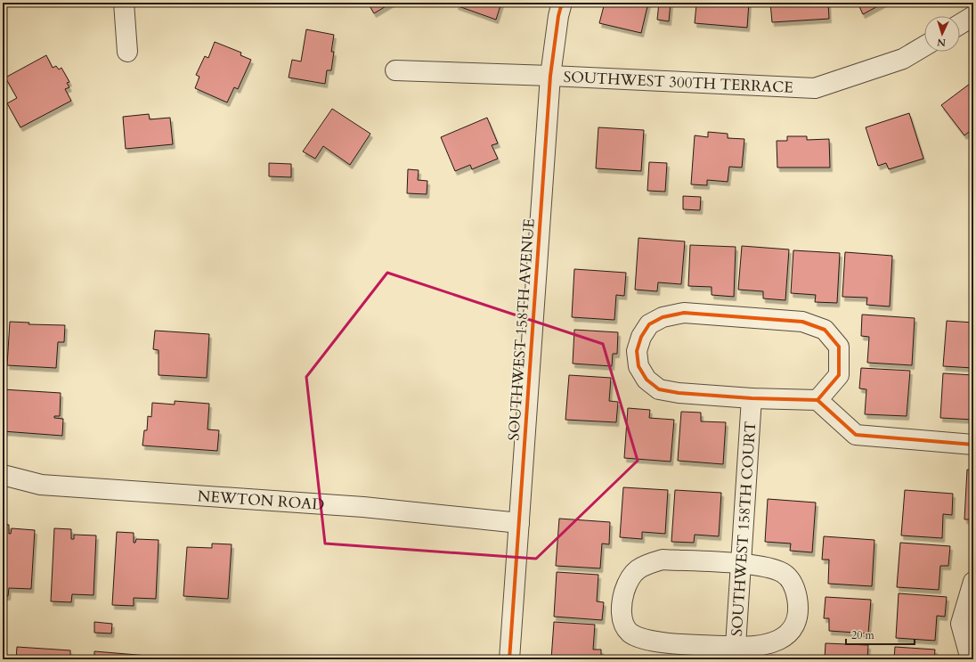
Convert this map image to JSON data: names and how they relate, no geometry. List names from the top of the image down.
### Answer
{
  "streets": {
    "street": [
      "SOUTHWEST 300TH TERRACE",
      "SOUTHWEST 158TH AVENUE",
      "NEWTON ROAD",
      "SOUTHWEST 158TH COURT"
    ]
  },
  "crossings": [
    ["SOUTHWEST 300TH TERRACE", "SOUTHWEST 158TH AVENUE"],
    ["SOUTHWEST 158TH AVENUE", "NEWTON ROAD"]
  ],
  "scale_bar": "20 m",
  "north": "bottom"
}
